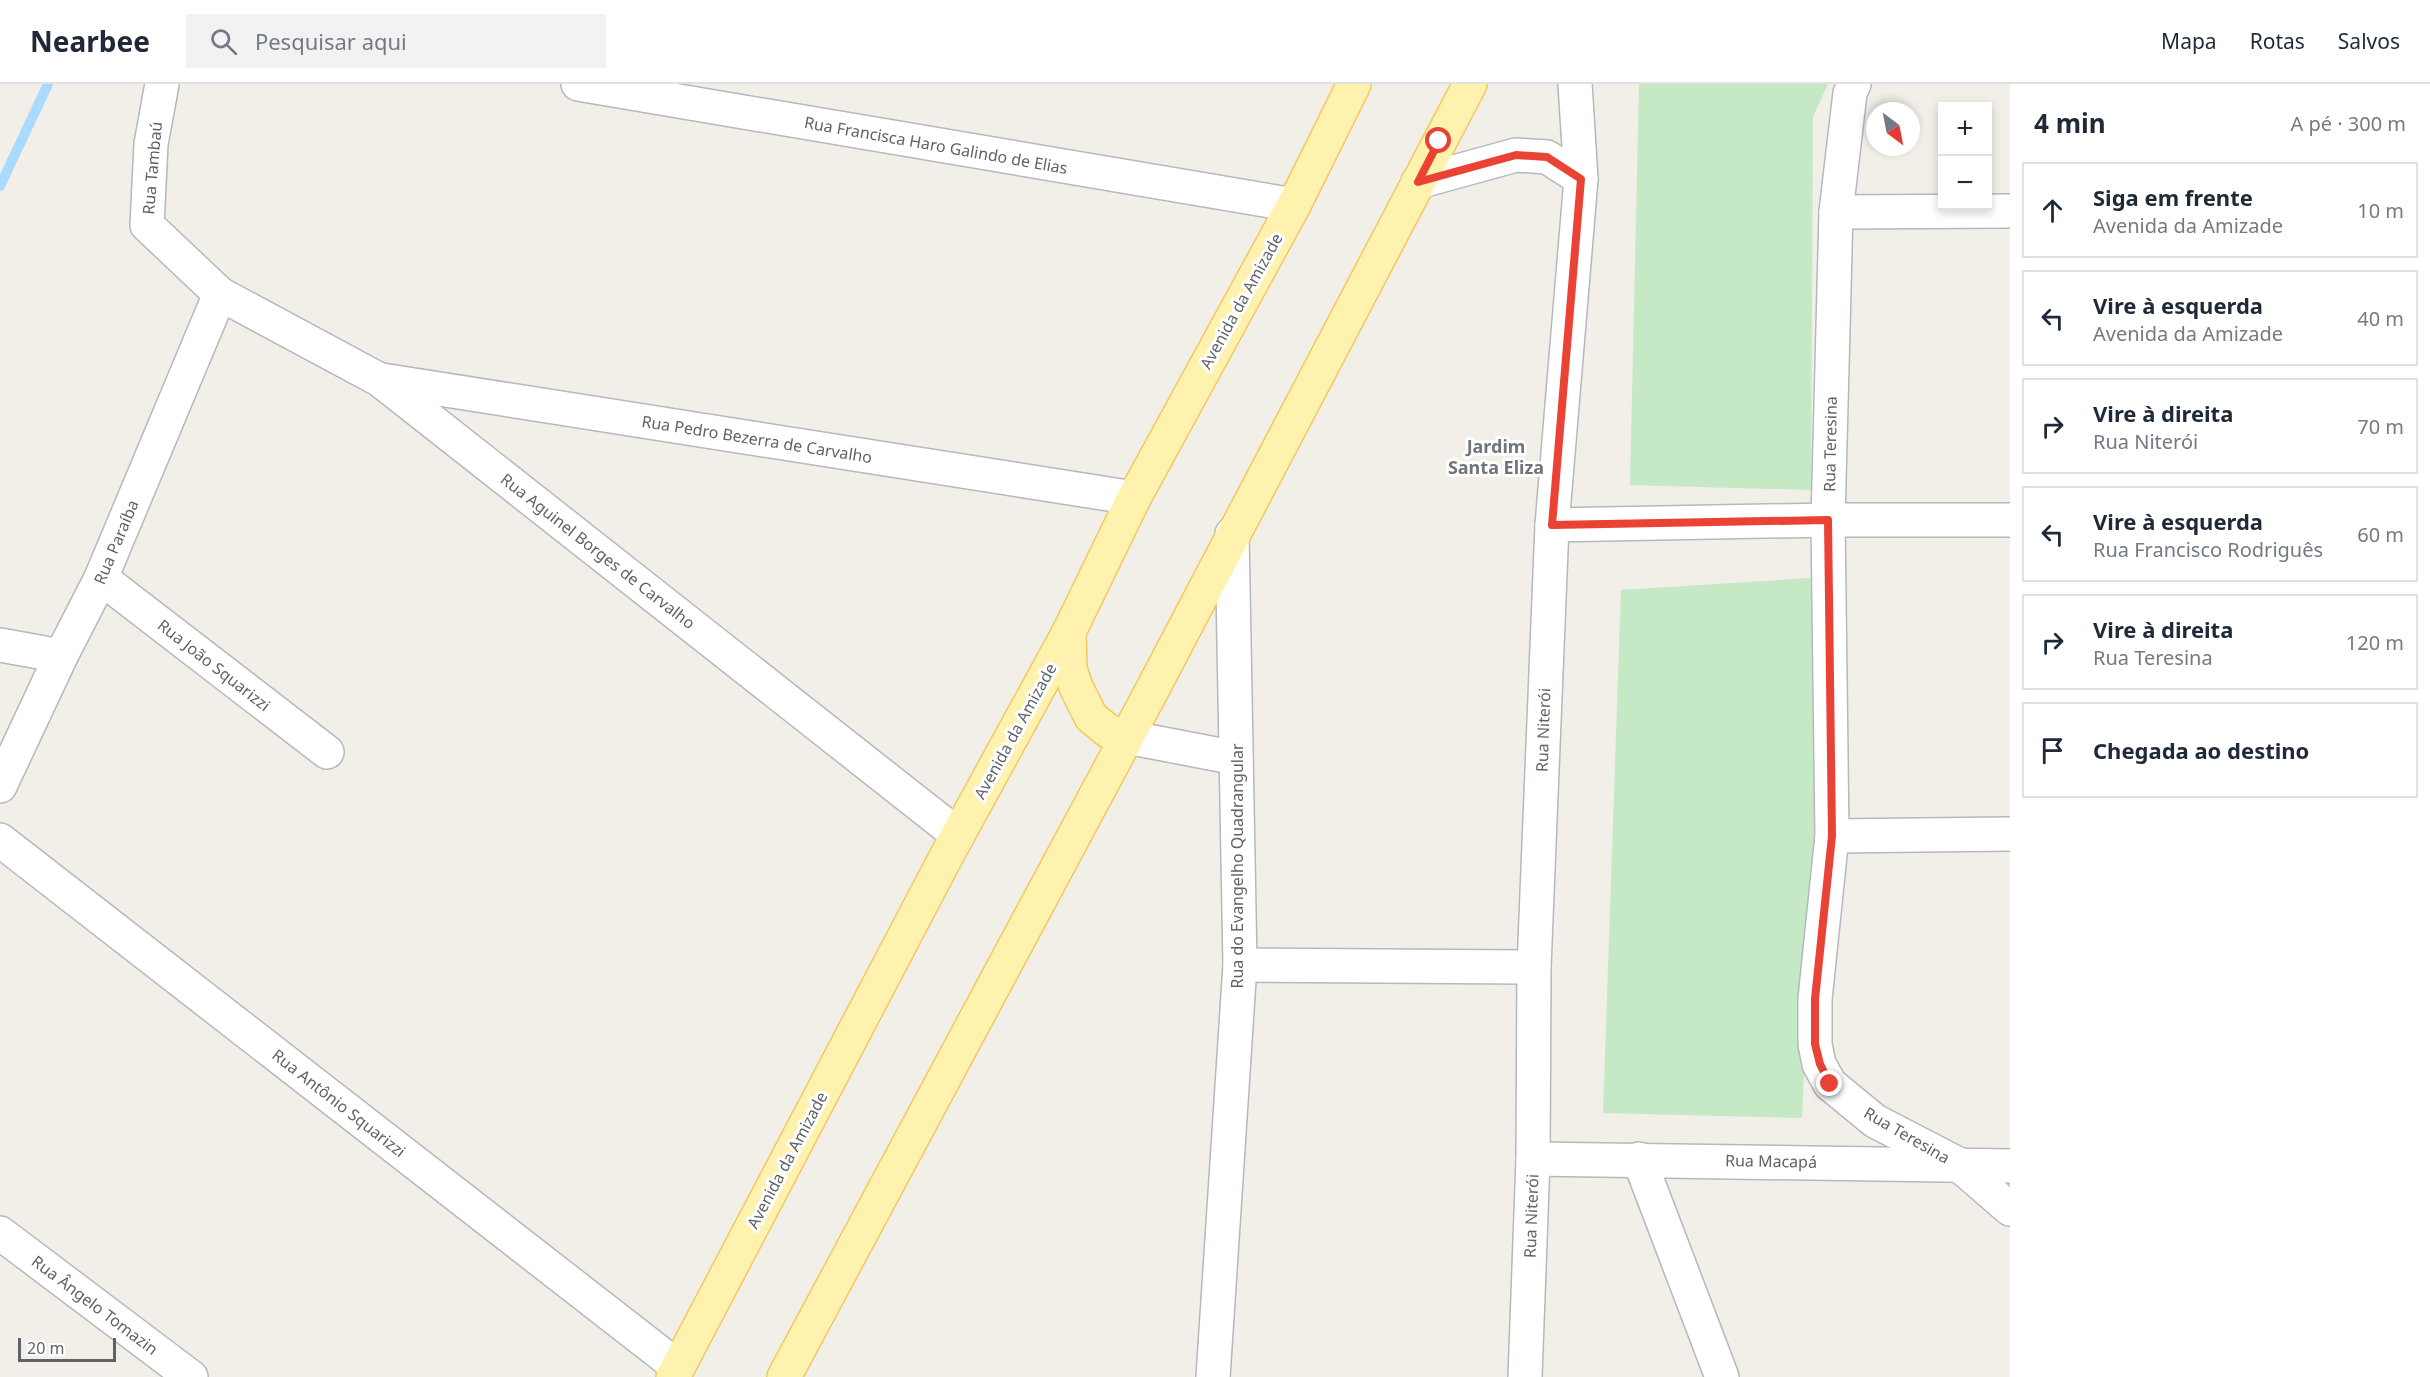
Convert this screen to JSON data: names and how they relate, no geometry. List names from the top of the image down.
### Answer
{
  "streets": {
    "main road": ["Avenida da Amizade"],
    "street": [
      "Rua Francisca Haro Galindo de Elias",
      "Rua Tambaú",
      "Rua Pedro Bezerra de Carvalho",
      "Rua Teresina",
      "Rua Paraíba",
      "Rua Aguinel Borges de Carvalho",
      "Rua João Squarizzi",
      "Rua Niterói",
      "Rua do Evangelho Quadrangular",
      "Rua Antônio Squarizzi",
      "Rua Macapá",
      "Rua Ângelo Tomazin"
    ]
  },
  "crossings": [
    ["Rua Francisca Haro Galindo de Elias", "Avenida da Amizade"],
    ["Rua Tambaú", "Rua Paraíba"],
    ["Rua Tambaú", "Rua Aguinel Borges de Carvalho"],
    ["Avenida da Amizade", "Rua Pedro Bezerra de Carvalho"],
    ["Avenida da Amizade", "Rua Aguinel Borges de Carvalho"],
    ["Avenida da Amizade", "Rua Antônio Squarizzi"],
    ["Rua Pedro Bezerra de Carvalho", "Rua Aguinel Borges de Carvalho"],
    ["Rua Teresina", "Rua Macapá"],
    ["Rua Paraíba", "Rua Aguinel Borges de Carvalho"],
    ["Rua Paraíba", "Rua João Squarizzi"],
    ["Rua Niterói", "Rua Macapá"]
  ],
  "districts": ["Jardim Santa Eliza"],
  "scale_bar": "20 m",
  "north": "bottom right",
  "page": {
    "header": "Nearbee",
    "search": "Pesquisar aqui",
    "nav": ["Mapa", "Rotas", "Salvos"],
    "heading": ["4 min", "A pé · 300 m"],
    "map_buttons": ["+", "−"],
    "list": [
      ["Siga em frente", "Avenida da Amizade", "10 m"],
      ["Vire à esquerda", "Avenida da Amizade", "40 m"],
      ["Vire à direita", "Rua Niterói", "70 m"],
      ["Vire à esquerda", "Rua Francisco Rodriguês", "60 m"],
      ["Vire à direita", "Rua Teresina", "120 m"],
      "Chegada ao destino"
    ],
    "scale": "20 m"
  }
}
